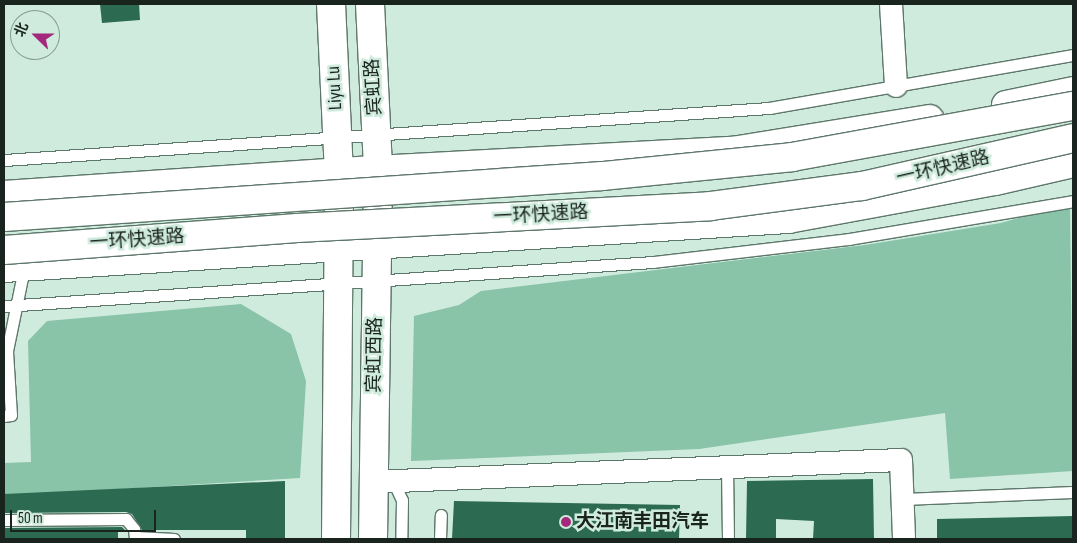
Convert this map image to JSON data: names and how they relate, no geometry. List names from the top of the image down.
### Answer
{
  "streets": {
    "main road": [
      "宾虹路",
      "Liyu Lu",
      "一环快速路",
      "宾虹西路"
    ]
  },
  "crossings": [
    ["宾虹路", "宾虹西路"],
    ["Liyu Lu", "宾虹西路"]
  ],
  "places": ["大江南丰田汽车"],
  "scale_bar": "50 m",
  "north": "left"
}
